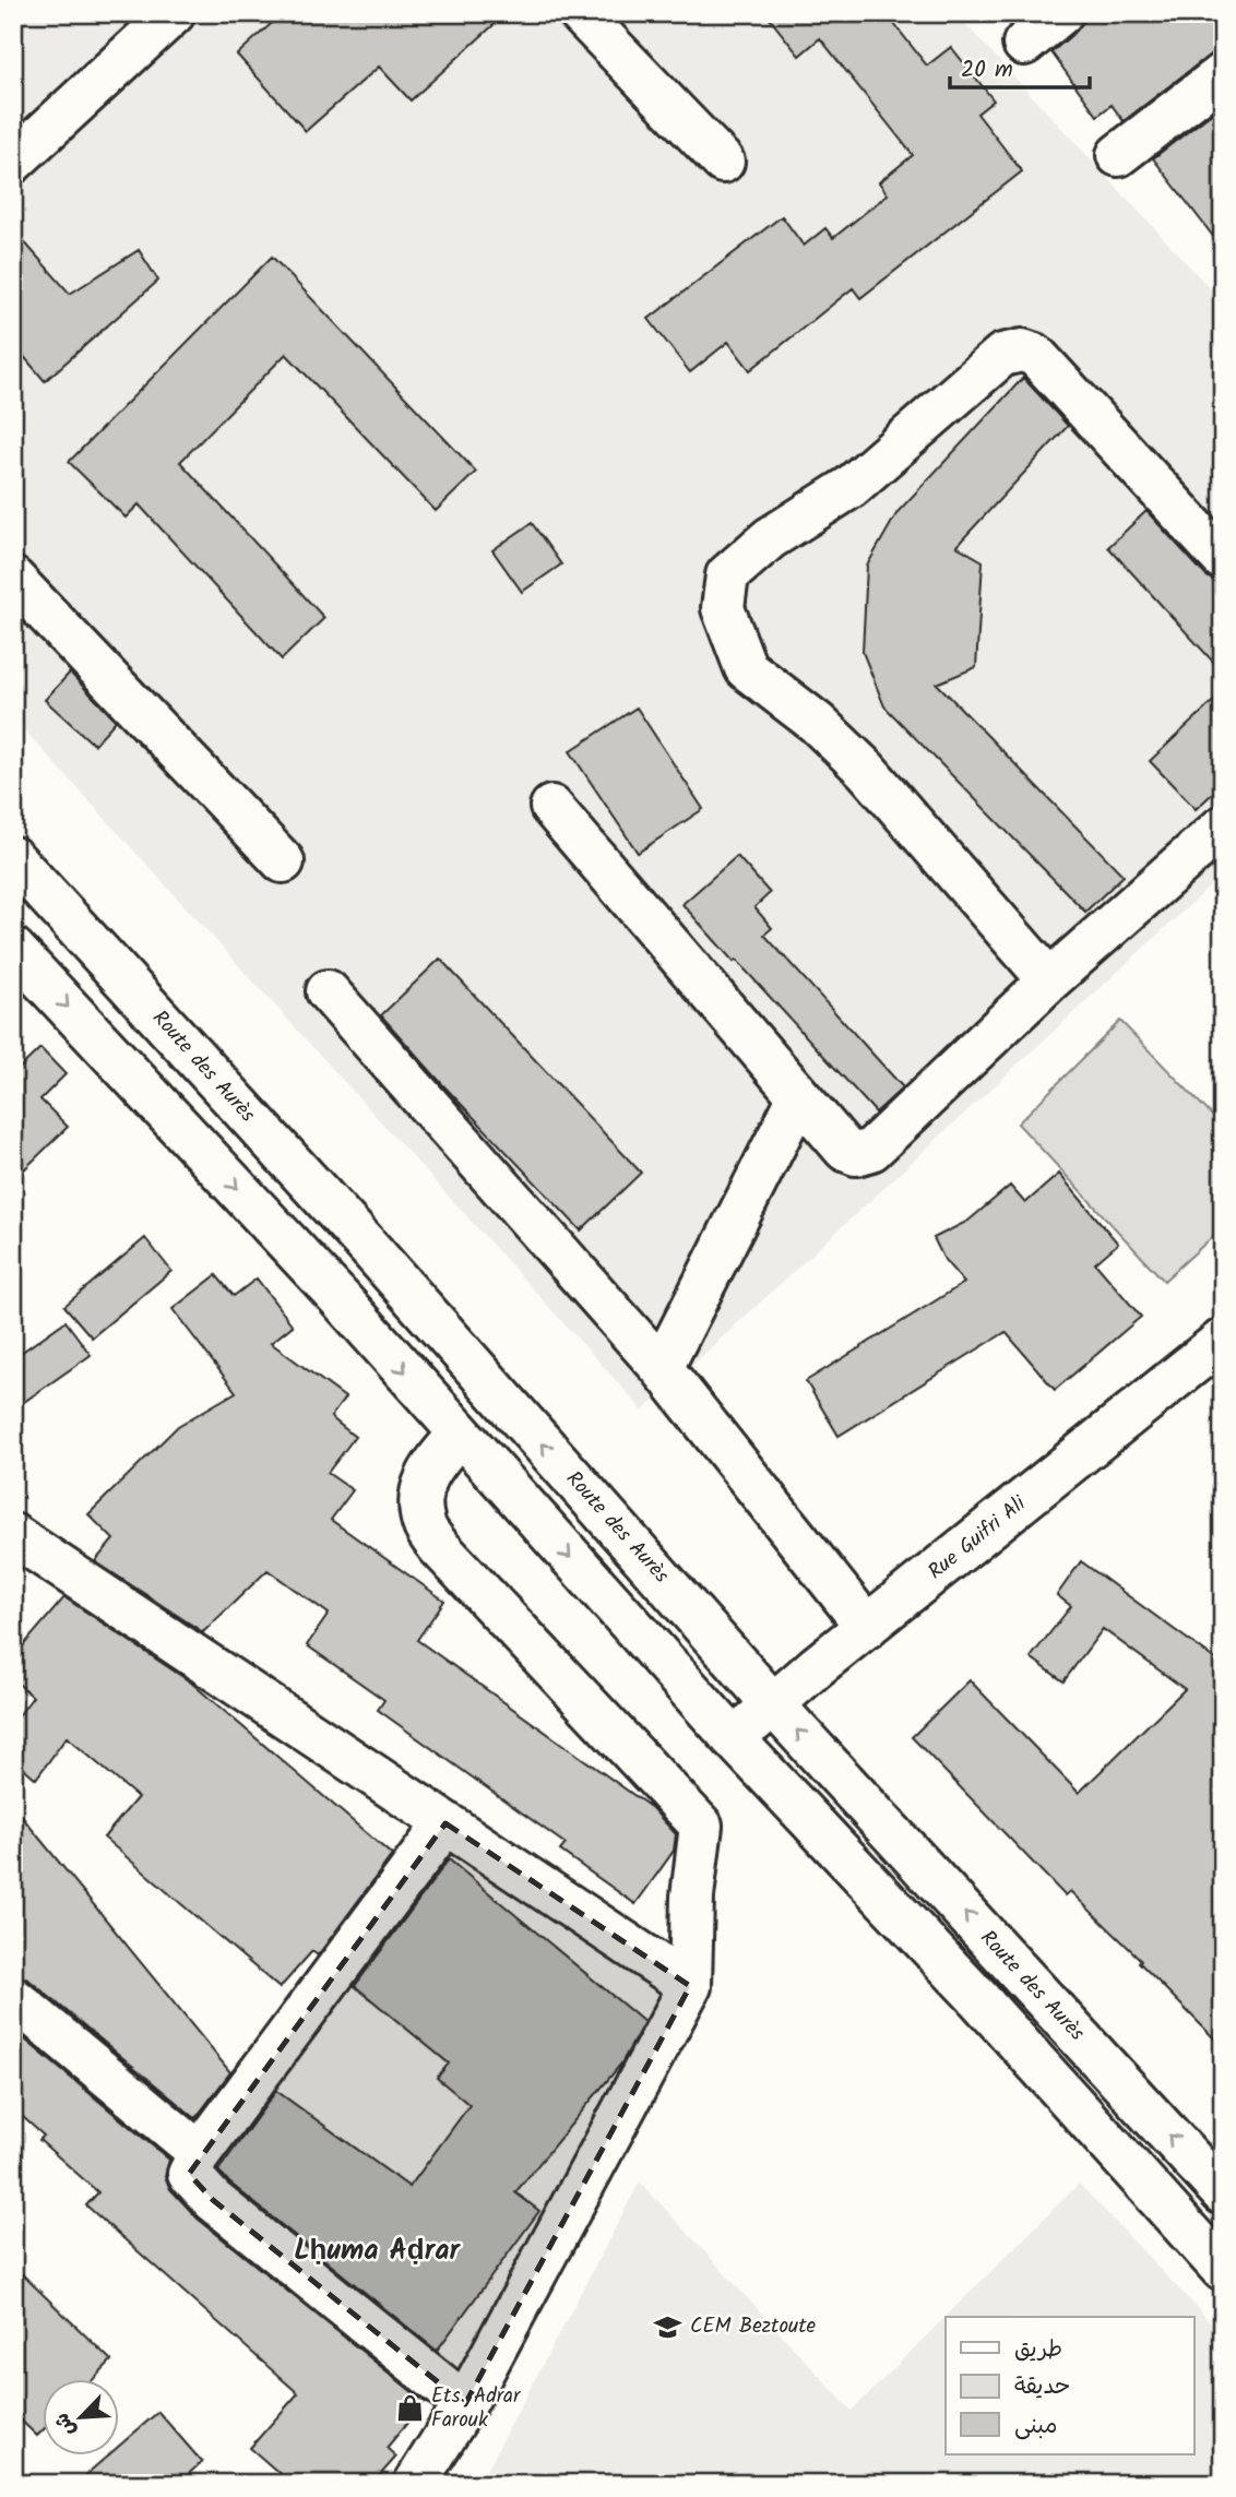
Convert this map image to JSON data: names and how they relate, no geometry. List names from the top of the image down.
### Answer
{
  "streets": {
    "street": ["Route des Aurès", "Rue Guifri Ali"]
  },
  "crossings": [
    ["Route des Aurès", "Rue Guifri Ali"]
  ],
  "districts": ["Lḥuma Aḍrar"],
  "places": {
    "school or university": ["CEM Beztoute"],
    "shop": ["Ets. Adrar Farouk"]
  },
  "legend": ["طريق", "حديقة", "مبنى"],
  "scale_bar": "20 m",
  "north": "bottom left"
}
